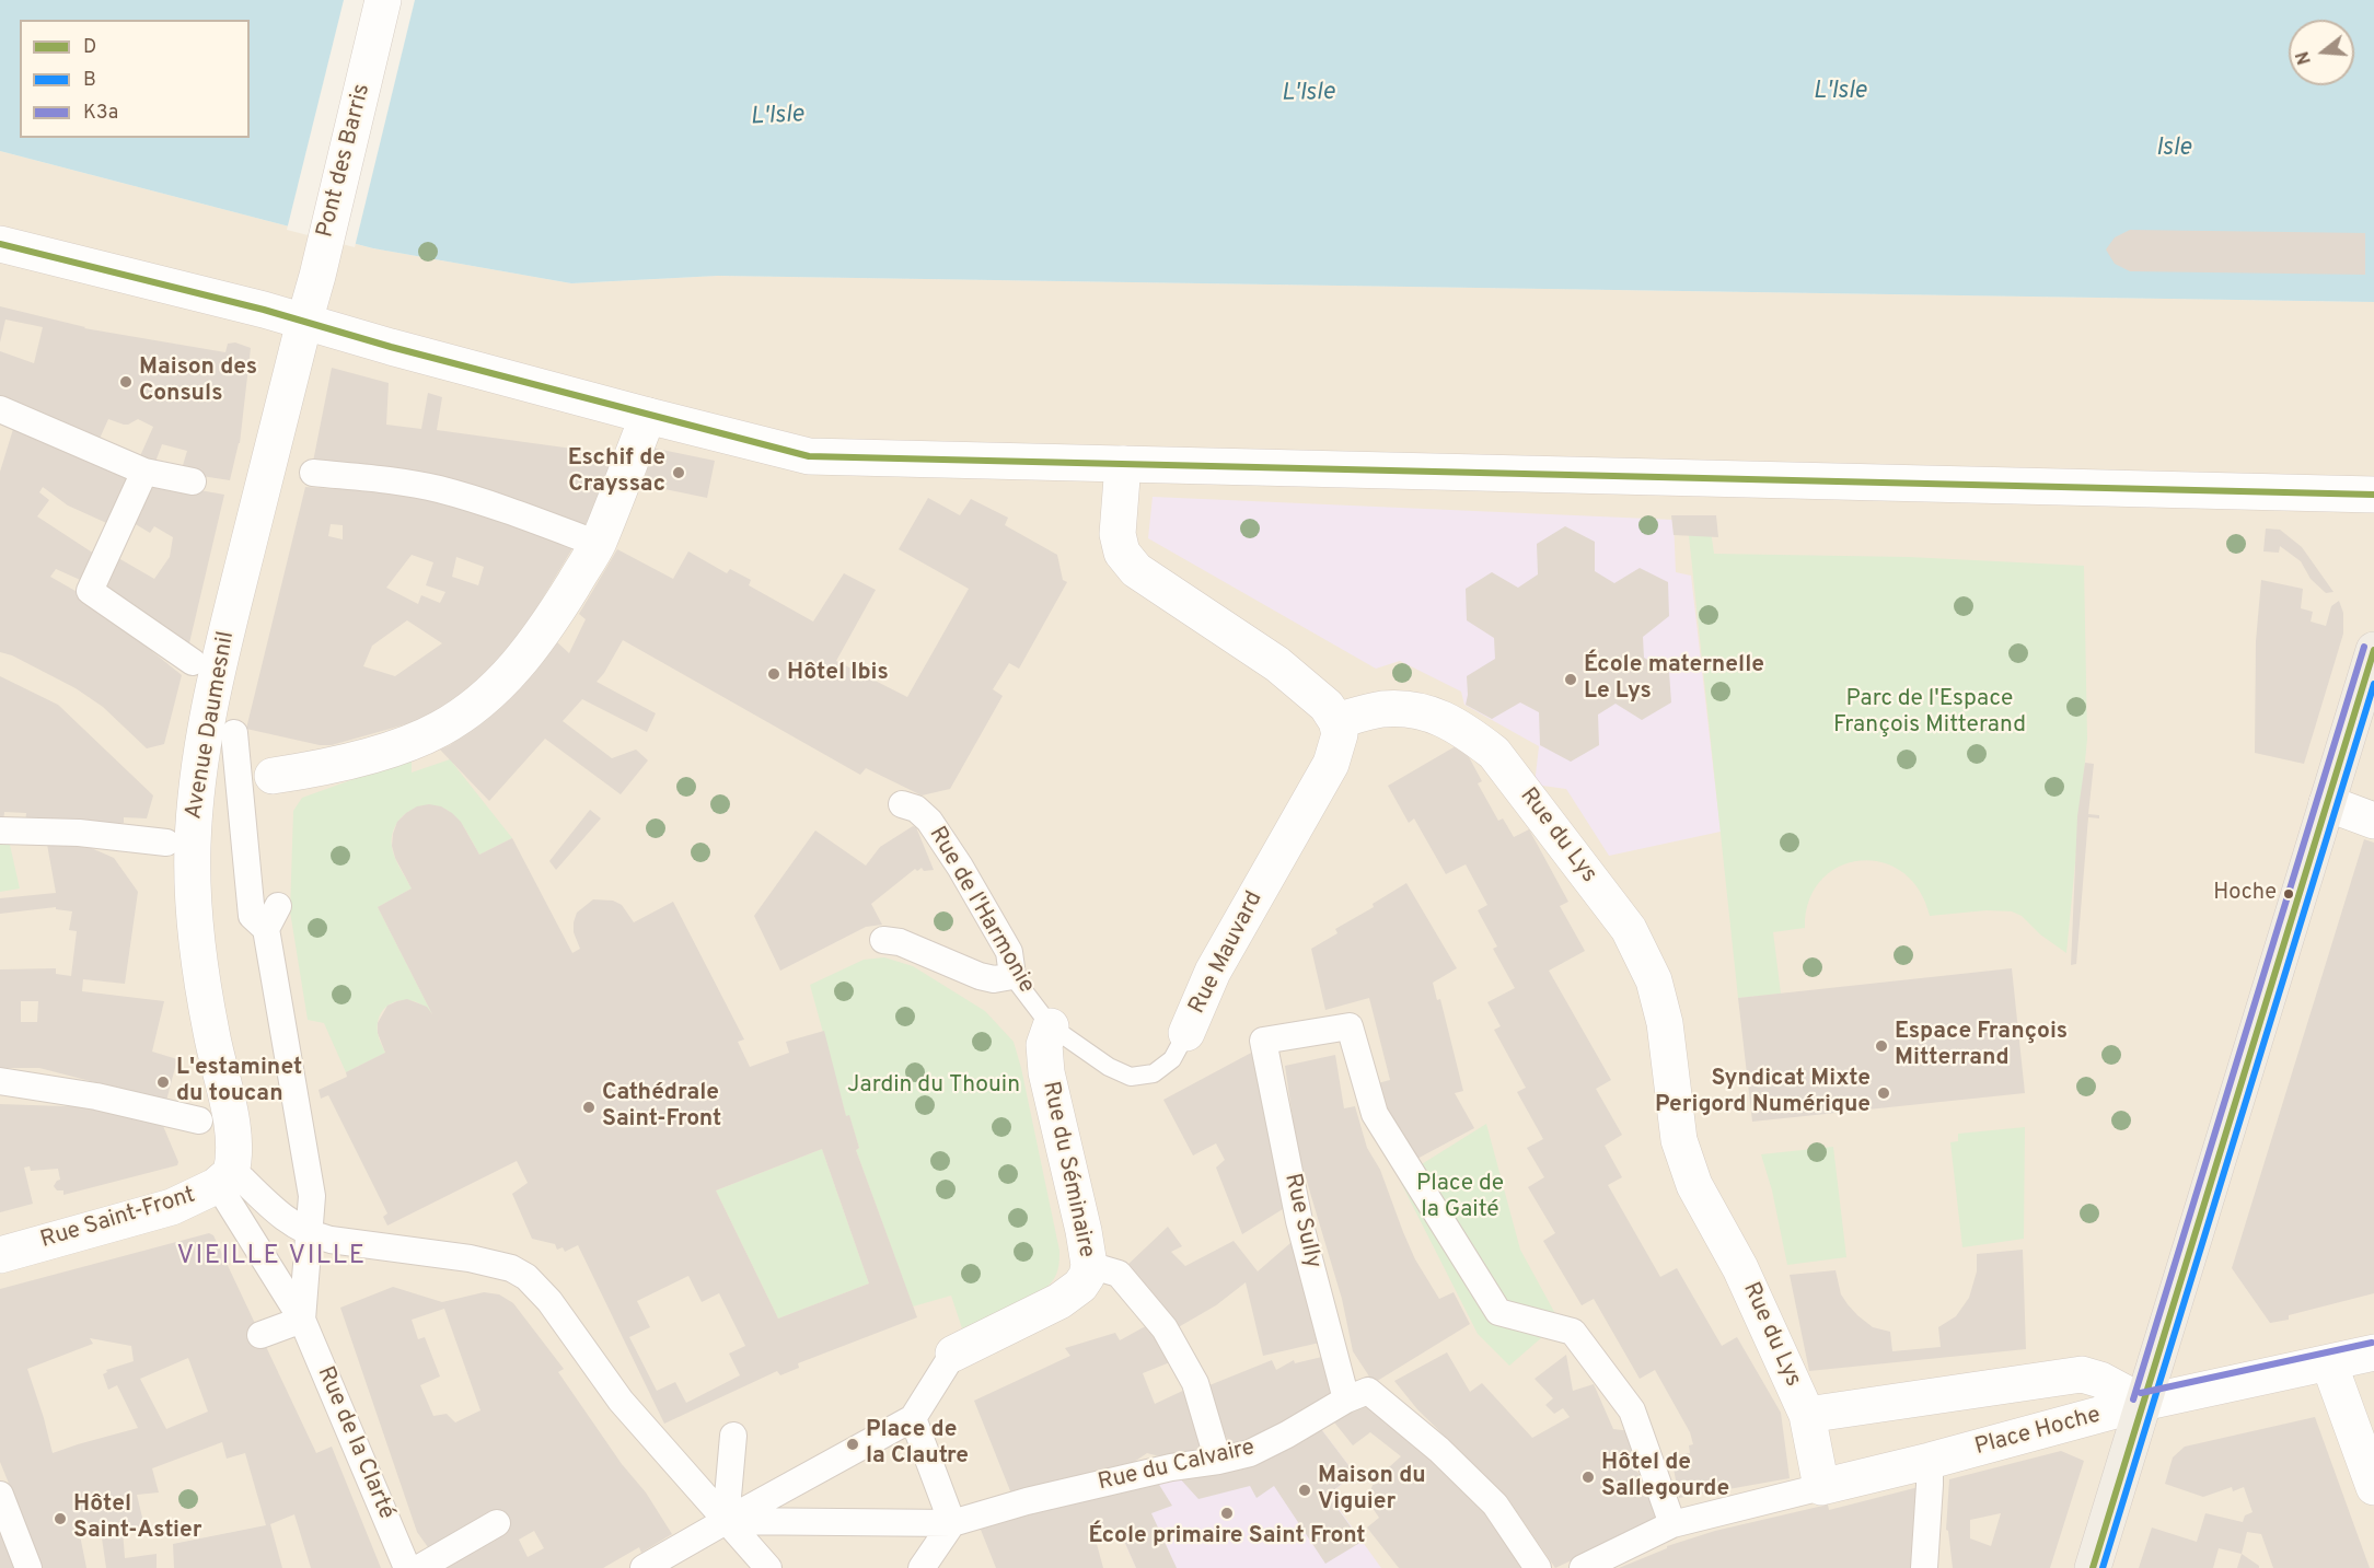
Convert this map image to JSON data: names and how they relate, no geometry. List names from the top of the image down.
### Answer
{
  "streets": {
    "street": [
      "Pont des Barris",
      "Avenue Daumesnil",
      "Rue du Lys",
      "Rue de l'Harmonie",
      "Rue Mauvard",
      "Rue du Séminaire",
      "Rue Saint-Front",
      "Rue Sully",
      "Place Hoche",
      "Rue de la Clarté",
      "Rue du Calvaire"
    ]
  },
  "crossings": [
    ["Pont des Barris", "Avenue Daumesnil"],
    ["Avenue Daumesnil", "Rue Saint-Front"],
    ["Avenue Daumesnil", "Rue de la Clarté"],
    ["Rue du Lys", "Rue Mauvard"],
    ["Rue du Lys", "Place Hoche"],
    ["Rue de l'Harmonie", "Rue Mauvard"],
    ["Rue de l'Harmonie", "Rue du Séminaire"],
    ["Rue Mauvard", "Rue du Séminaire"],
    ["Rue Saint-Front", "Rue de la Clarté"],
    ["Rue Sully", "Rue du Calvaire"]
  ],
  "districts": ["VIEILLE VILLE"],
  "water": ["L'Isle", "Isle"],
  "parks": ["Parc de l'Espace François Mitterand", "Jardin du Thouin", "Place de la Gaité"],
  "places": [
    "Maison des Consuls",
    "Eschif de Crayssac",
    "Hôtel Ibis",
    "École maternelle Le Lys",
    "Hoche",
    "Espace François Mitterrand",
    "L'estaminet du toucan",
    "Syndicat Mixte Perigord Numérique",
    "Cathédrale Saint-Front",
    "Place de la Clautre",
    "Hôtel de Sallegourde",
    "Maison du Viguier",
    "École primaire Saint Front",
    "Hôtel Saint-Astier"
  ],
  "lines": ["transit line D", "transit line K3a", "transit line B"],
  "legend": ["D", "B", "K3a"],
  "north": "left"
}
